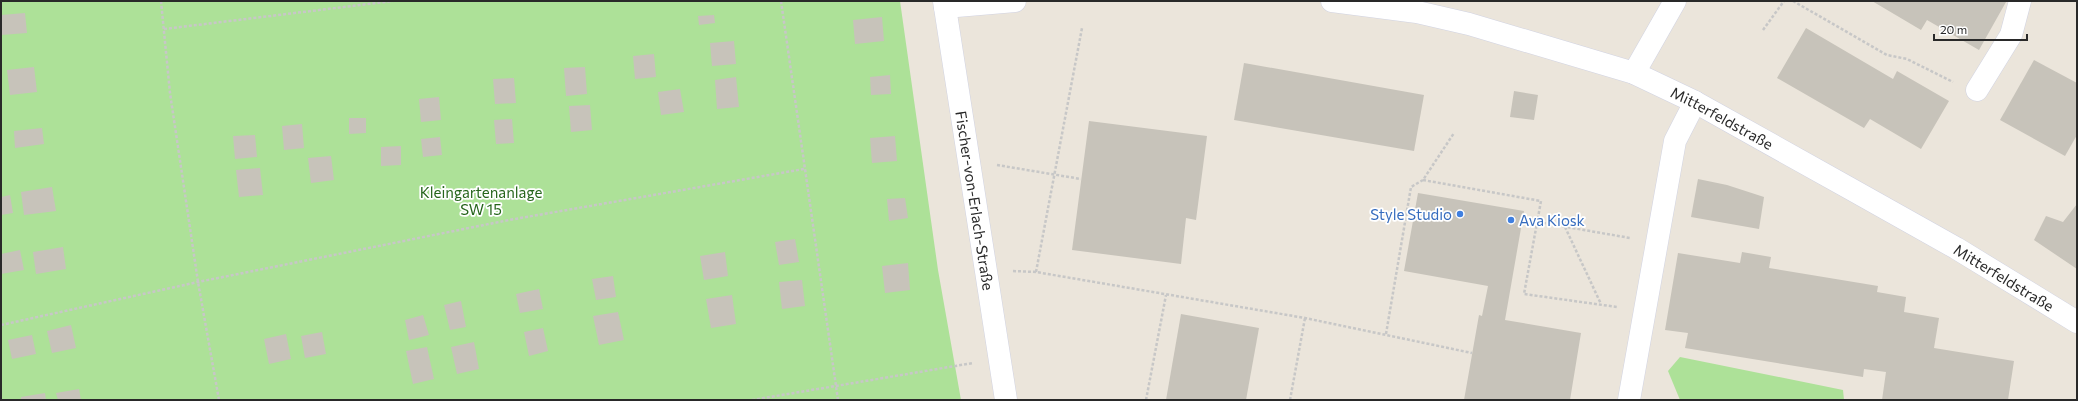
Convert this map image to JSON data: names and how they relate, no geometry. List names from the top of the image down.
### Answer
{
  "streets": {
    "street": ["Mitterfeldstraße", "Fischer-von-Erlach-Straße"]
  },
  "parks": ["Kleingartenanlage SW 15"],
  "places": ["Style Studio", "Ava Kiosk"],
  "scale_bar": "20 m"
}
